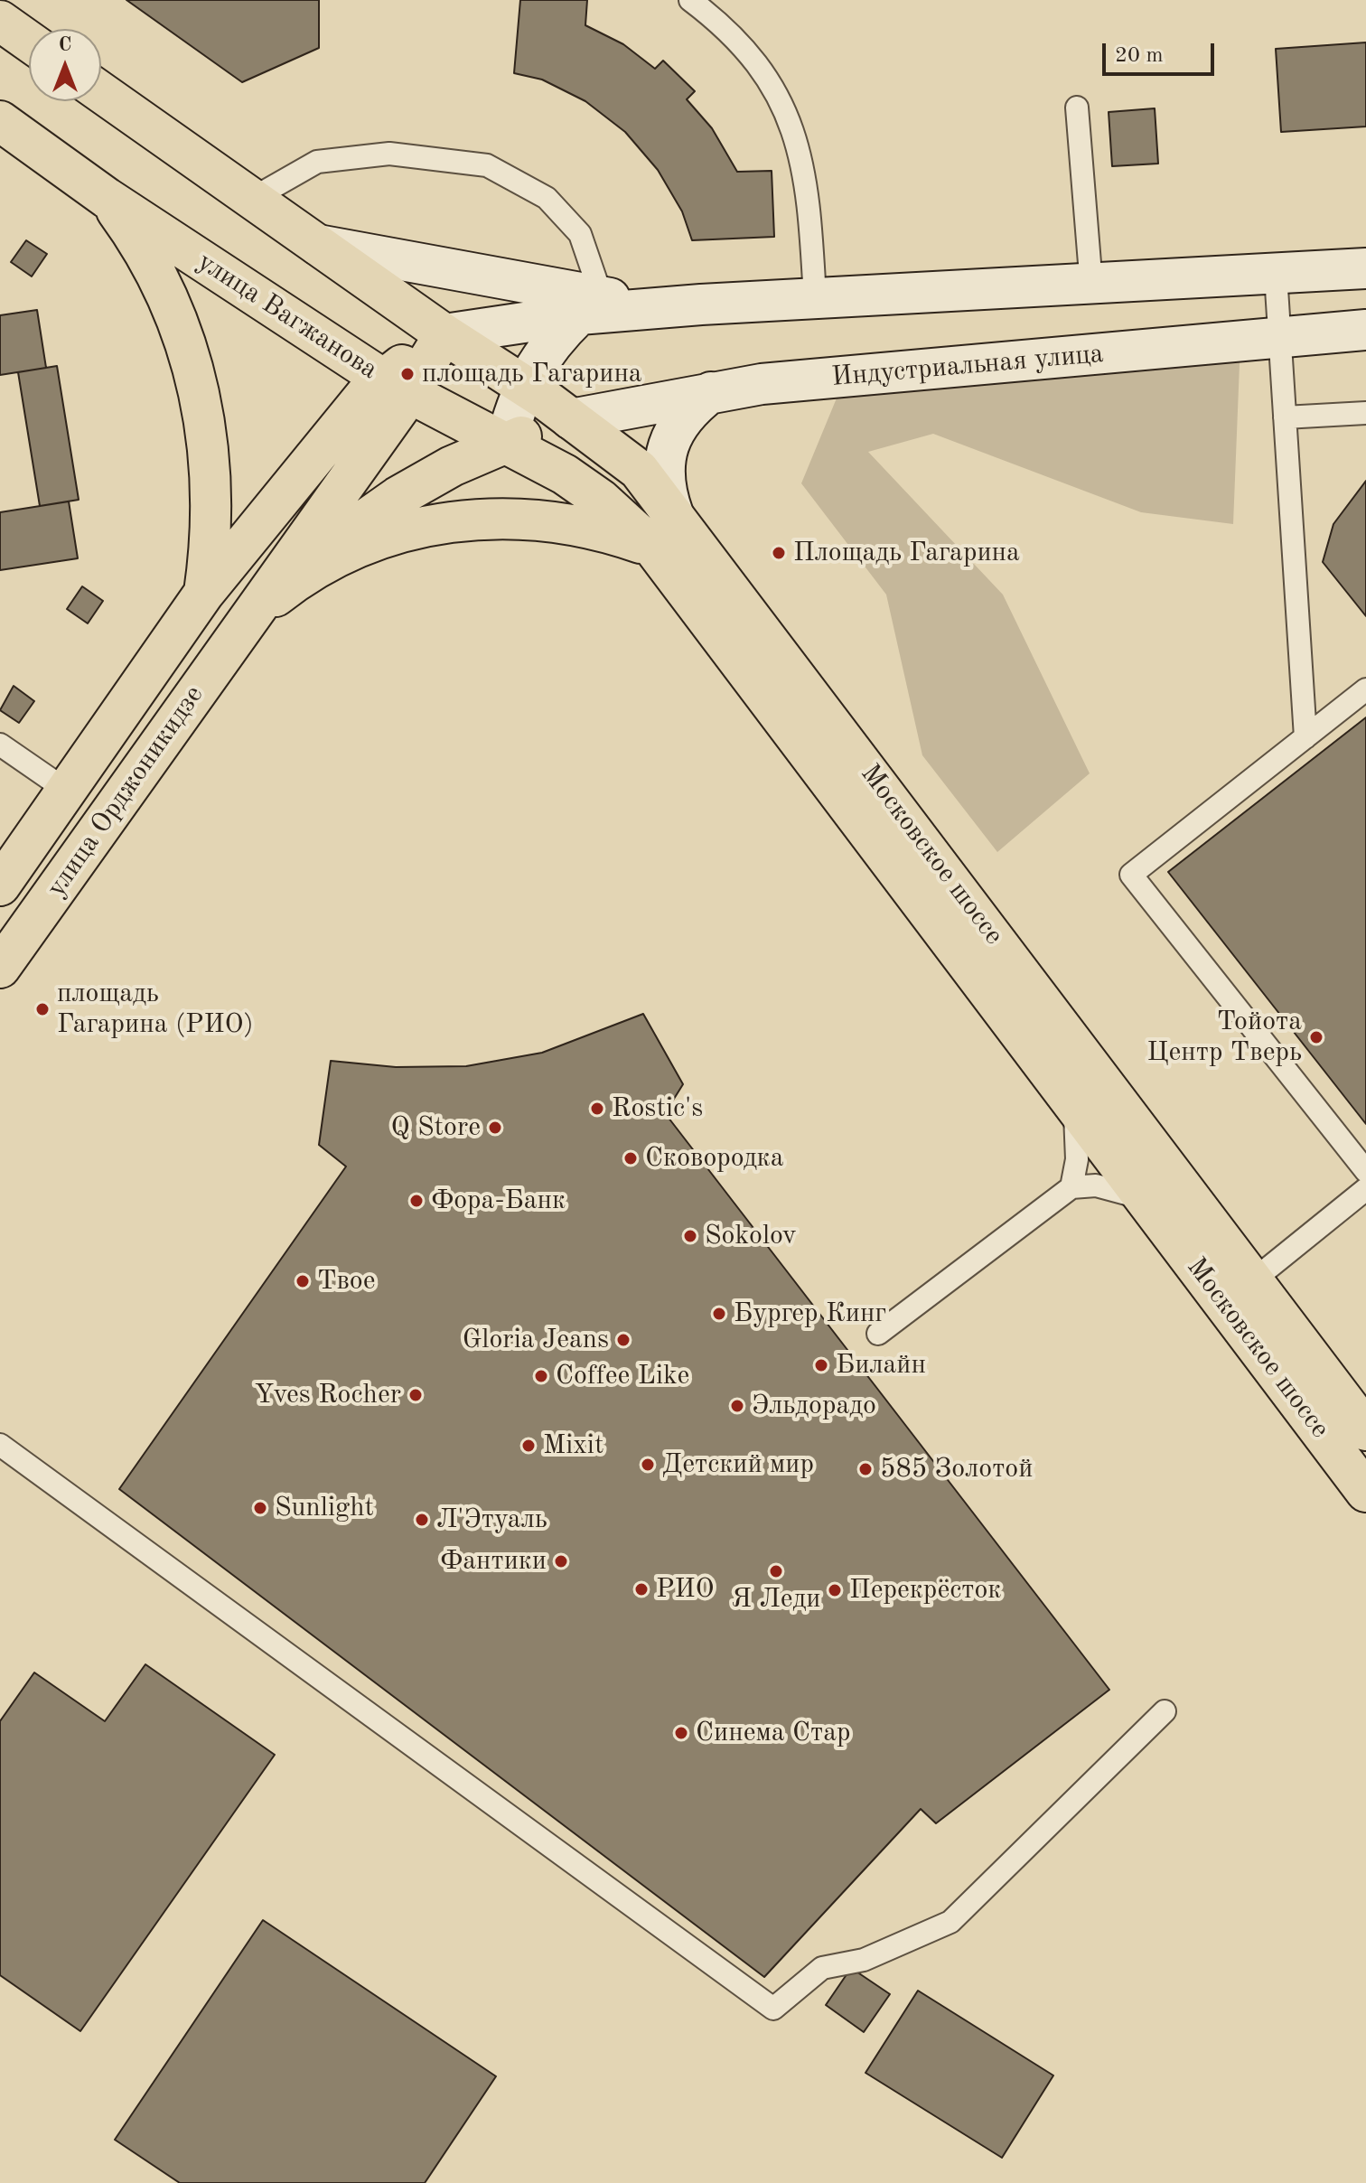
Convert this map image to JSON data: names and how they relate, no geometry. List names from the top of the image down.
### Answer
{
  "streets": {
    "main road": ["улица Вагжанова", "улица Орджоникидзе", "Московское шоссе"],
    "street": ["Индустриальная улица"]
  },
  "crossings": [
    ["улица Вагжанова", "улица Орджоникидзе"],
    ["улица Вагжанова", "Московское шоссе"],
    ["Индустриальная улица", "Московское шоссе"]
  ],
  "places": [
    "площадь Гагарина",
    "Площадь Гагарина",
    "площадь Гагарина (РИО)",
    "Тойота Центр Тверь",
    "Rostic's",
    "Q Store",
    "Сковородка",
    "Фора-Банк",
    "Sokolov",
    "Твое",
    "Бургер Кинг",
    "Gloria Jeans",
    "Билайн",
    "Coffee Like",
    "Yves Rocher",
    "Эльдорадо",
    "Mixit",
    "Детский мир",
    "585 Золотой",
    "Sunlight",
    "Л'Этуаль",
    "Фантики",
    "Я Леди",
    "РИО",
    "Перекрёсток",
    "Синема Стар"
  ],
  "scale_bar": "20 m",
  "north": "top"
}
